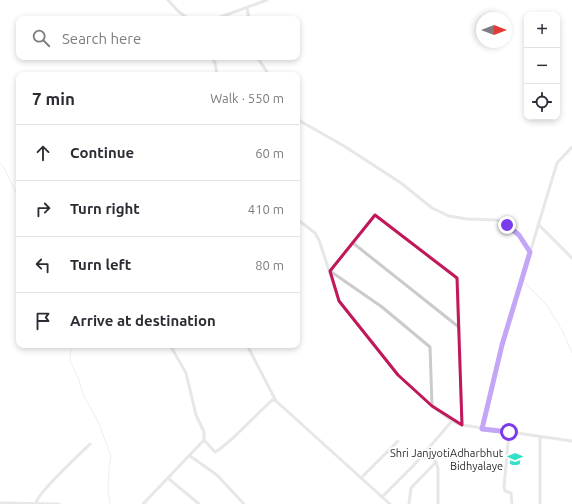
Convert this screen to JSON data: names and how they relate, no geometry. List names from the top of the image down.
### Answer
{
  "places": {
    "school or university": ["Shri JanjyotiAdharbhut Bidhyalaye"]
  },
  "north": "right",
  "page": {
    "map_buttons": ["+", "−"],
    "search": "Search here",
    "heading": ["7 min", "Walk · 550 m"],
    "list": [
      ["Continue", "60 m"],
      ["Turn right", "410 m"],
      ["Turn left", "80 m"],
      "Arrive at destination"
    ]
  }
}
